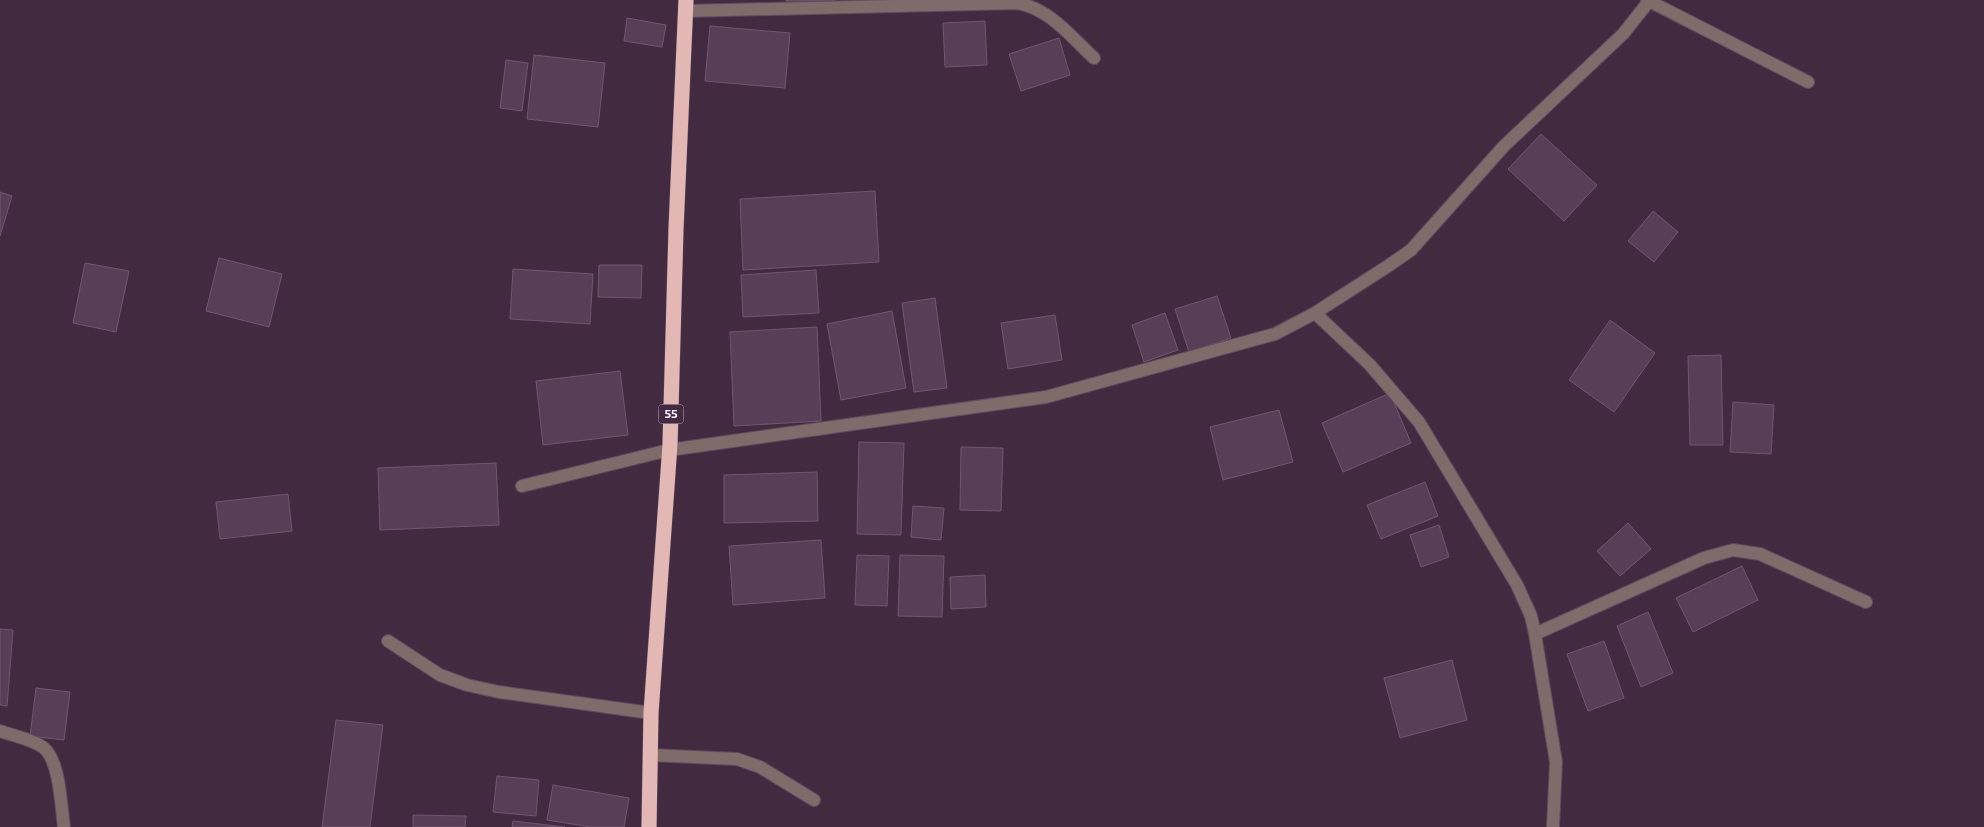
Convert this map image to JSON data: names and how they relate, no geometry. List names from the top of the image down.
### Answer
{
  "streets": {
    "highway": ["55"]
  }
}
